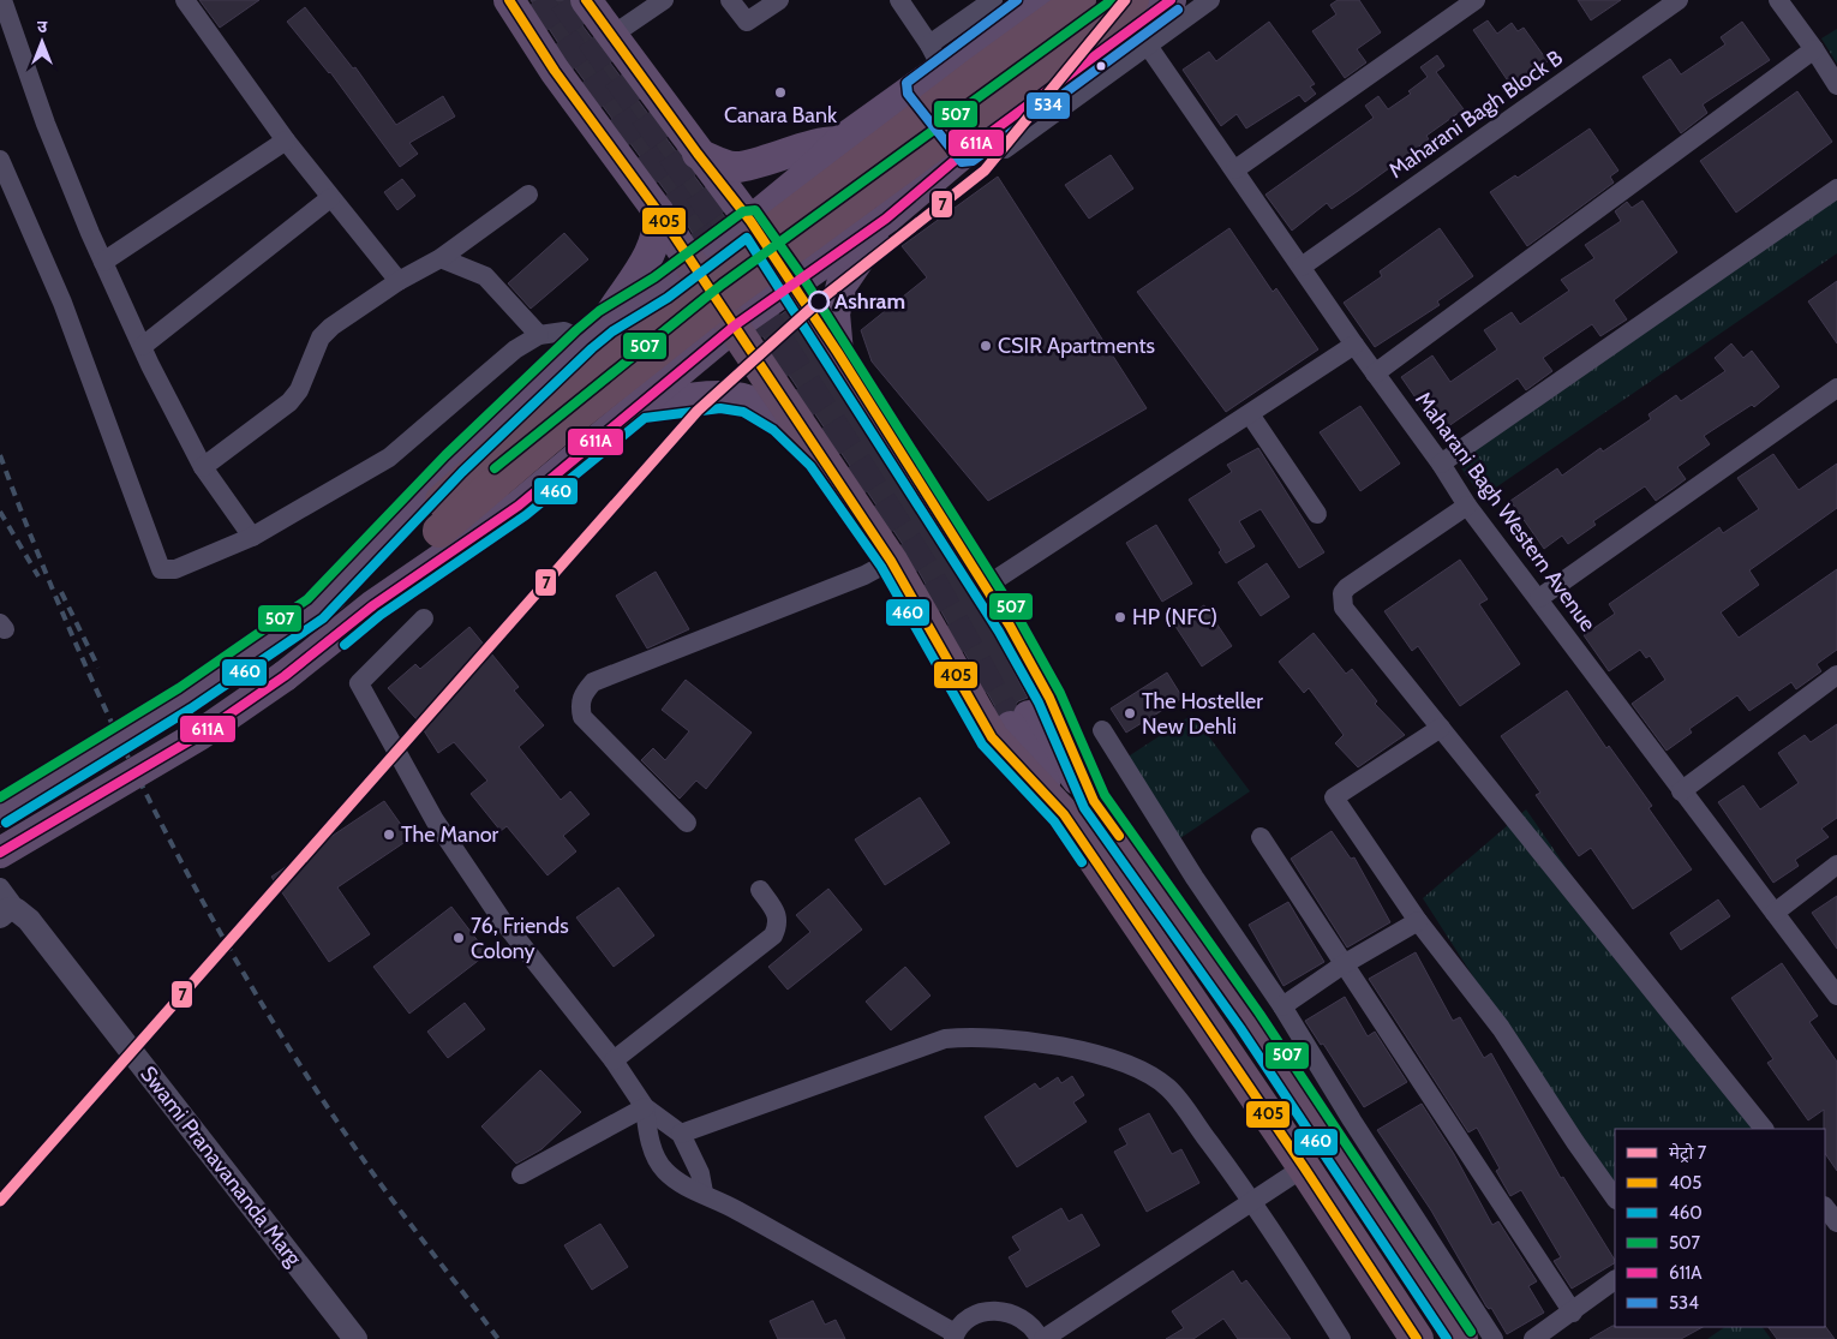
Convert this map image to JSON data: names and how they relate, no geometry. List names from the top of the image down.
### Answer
{
  "streets": {
    "street": ["Maharani Bagh Block B", "Maharani Bagh Western Avenue", "Swami Pranavananda Marg"]
  },
  "crossings": [
    ["Maharani Bagh Block B", "Maharani Bagh Western Avenue"]
  ],
  "places": [
    "Canara Bank",
    "Ashram",
    "CSIR Apartments",
    "HP (NFC)",
    "The Hosteller New Dehli",
    "The Manor",
    "76, Friends Colony"
  ],
  "lines": [
    "metro line 7",
    "transit line 405",
    "transit line 507",
    "transit line 611A",
    "transit line 534",
    "transit line 460"
  ],
  "legend": [
    "मेट्रो 7",
    "405",
    "460",
    "507",
    "611A",
    "534"
  ],
  "north": "top"
}
